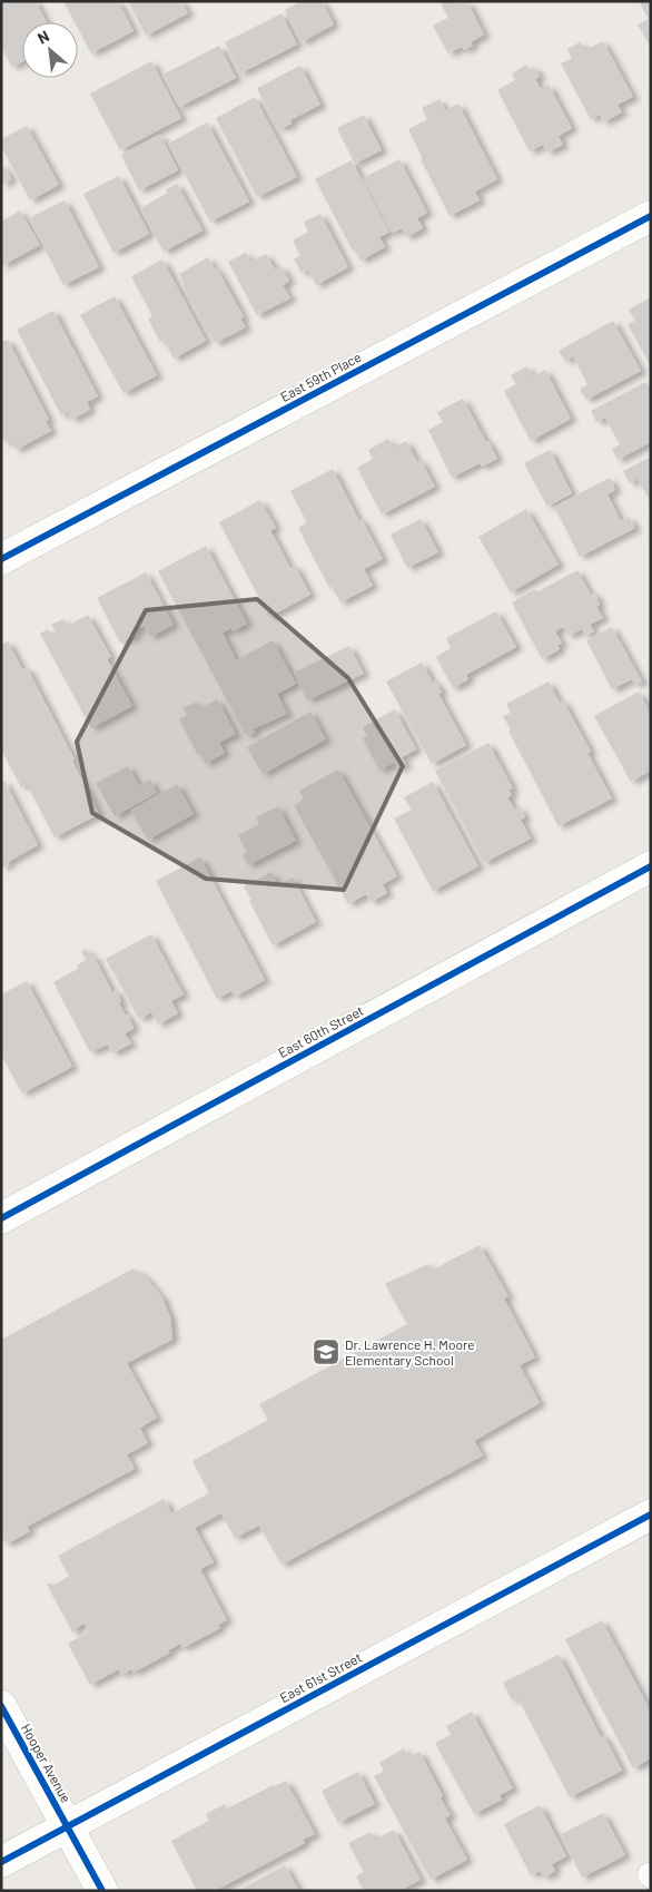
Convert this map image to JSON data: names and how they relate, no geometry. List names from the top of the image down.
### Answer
{
  "streets": {
    "street": [
      "East 59th Place",
      "East 60th Street",
      "East 61st Street",
      "Hooper Avenue"
    ]
  },
  "crossings": [
    ["East 61st Street", "Hooper Avenue"]
  ],
  "places": {
    "school or university": ["Dr. Lawrence H. Moore Elementary School"]
  },
  "north": "top left"
}
